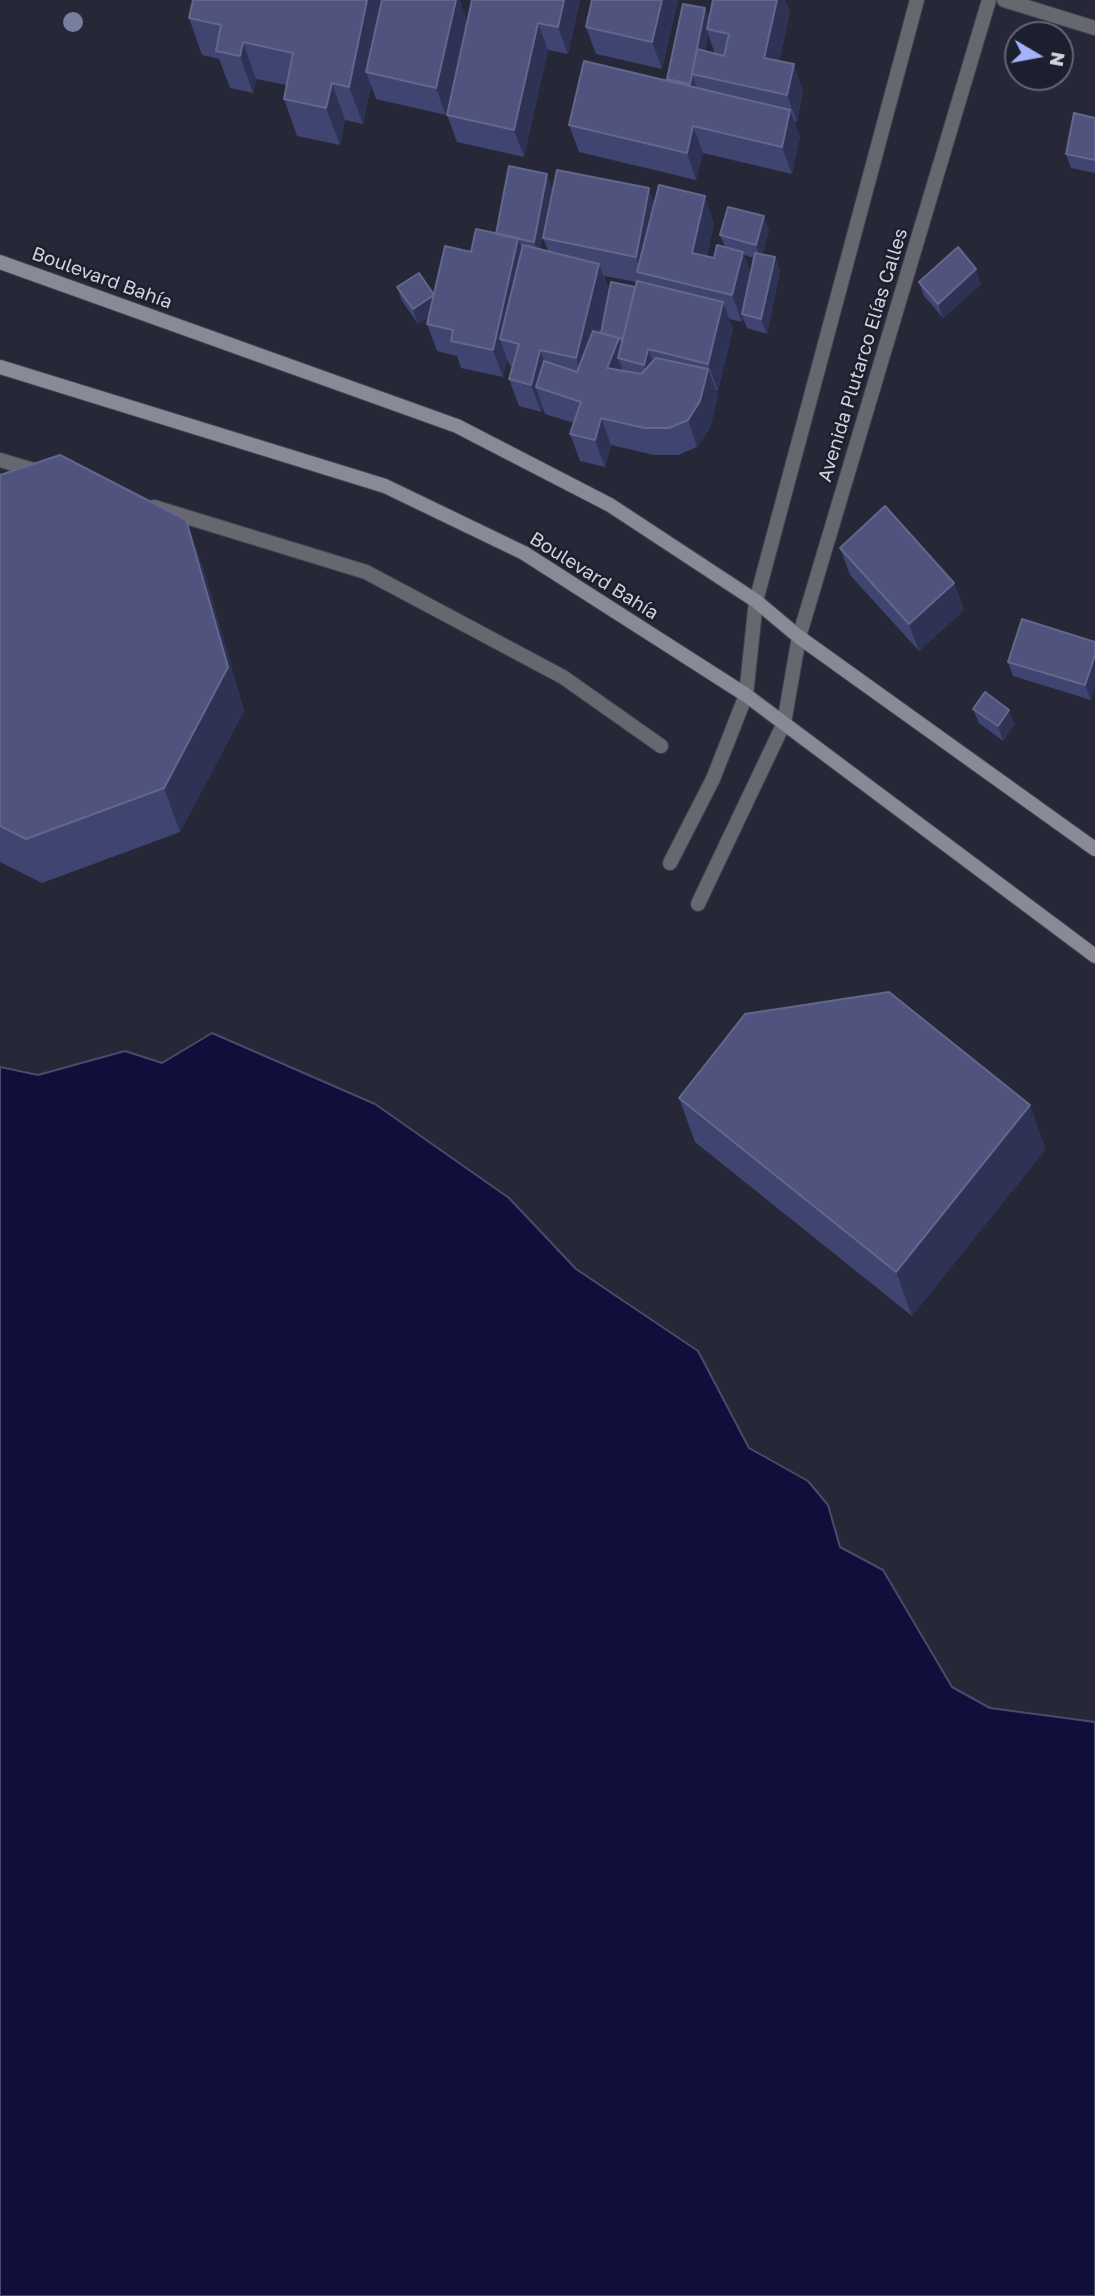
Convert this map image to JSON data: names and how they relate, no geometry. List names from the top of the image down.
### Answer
{
  "streets": {
    "main road": ["Boulevard Bahía"],
    "street": ["Avenida Plutarco Elías Calles"]
  },
  "crossings": [
    ["Boulevard Bahía", "Avenida Plutarco Elías Calles"]
  ],
  "north": "right"
}
